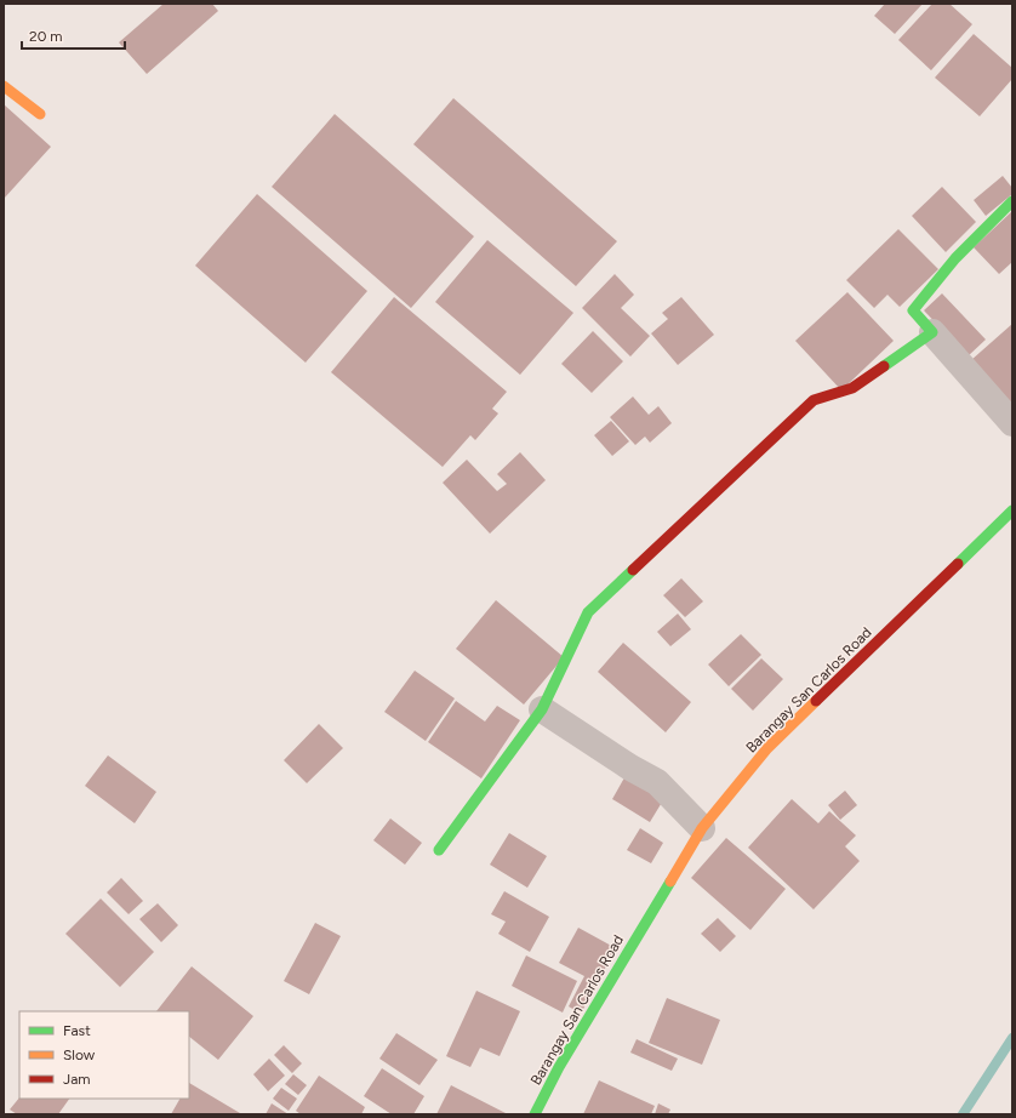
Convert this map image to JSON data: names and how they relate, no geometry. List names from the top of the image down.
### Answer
{
  "streets": {
    "street": ["Barangay San Carlos Road"]
  },
  "legend": ["Fast", "Slow", "Jam"],
  "scale_bar": "20 m"
}
